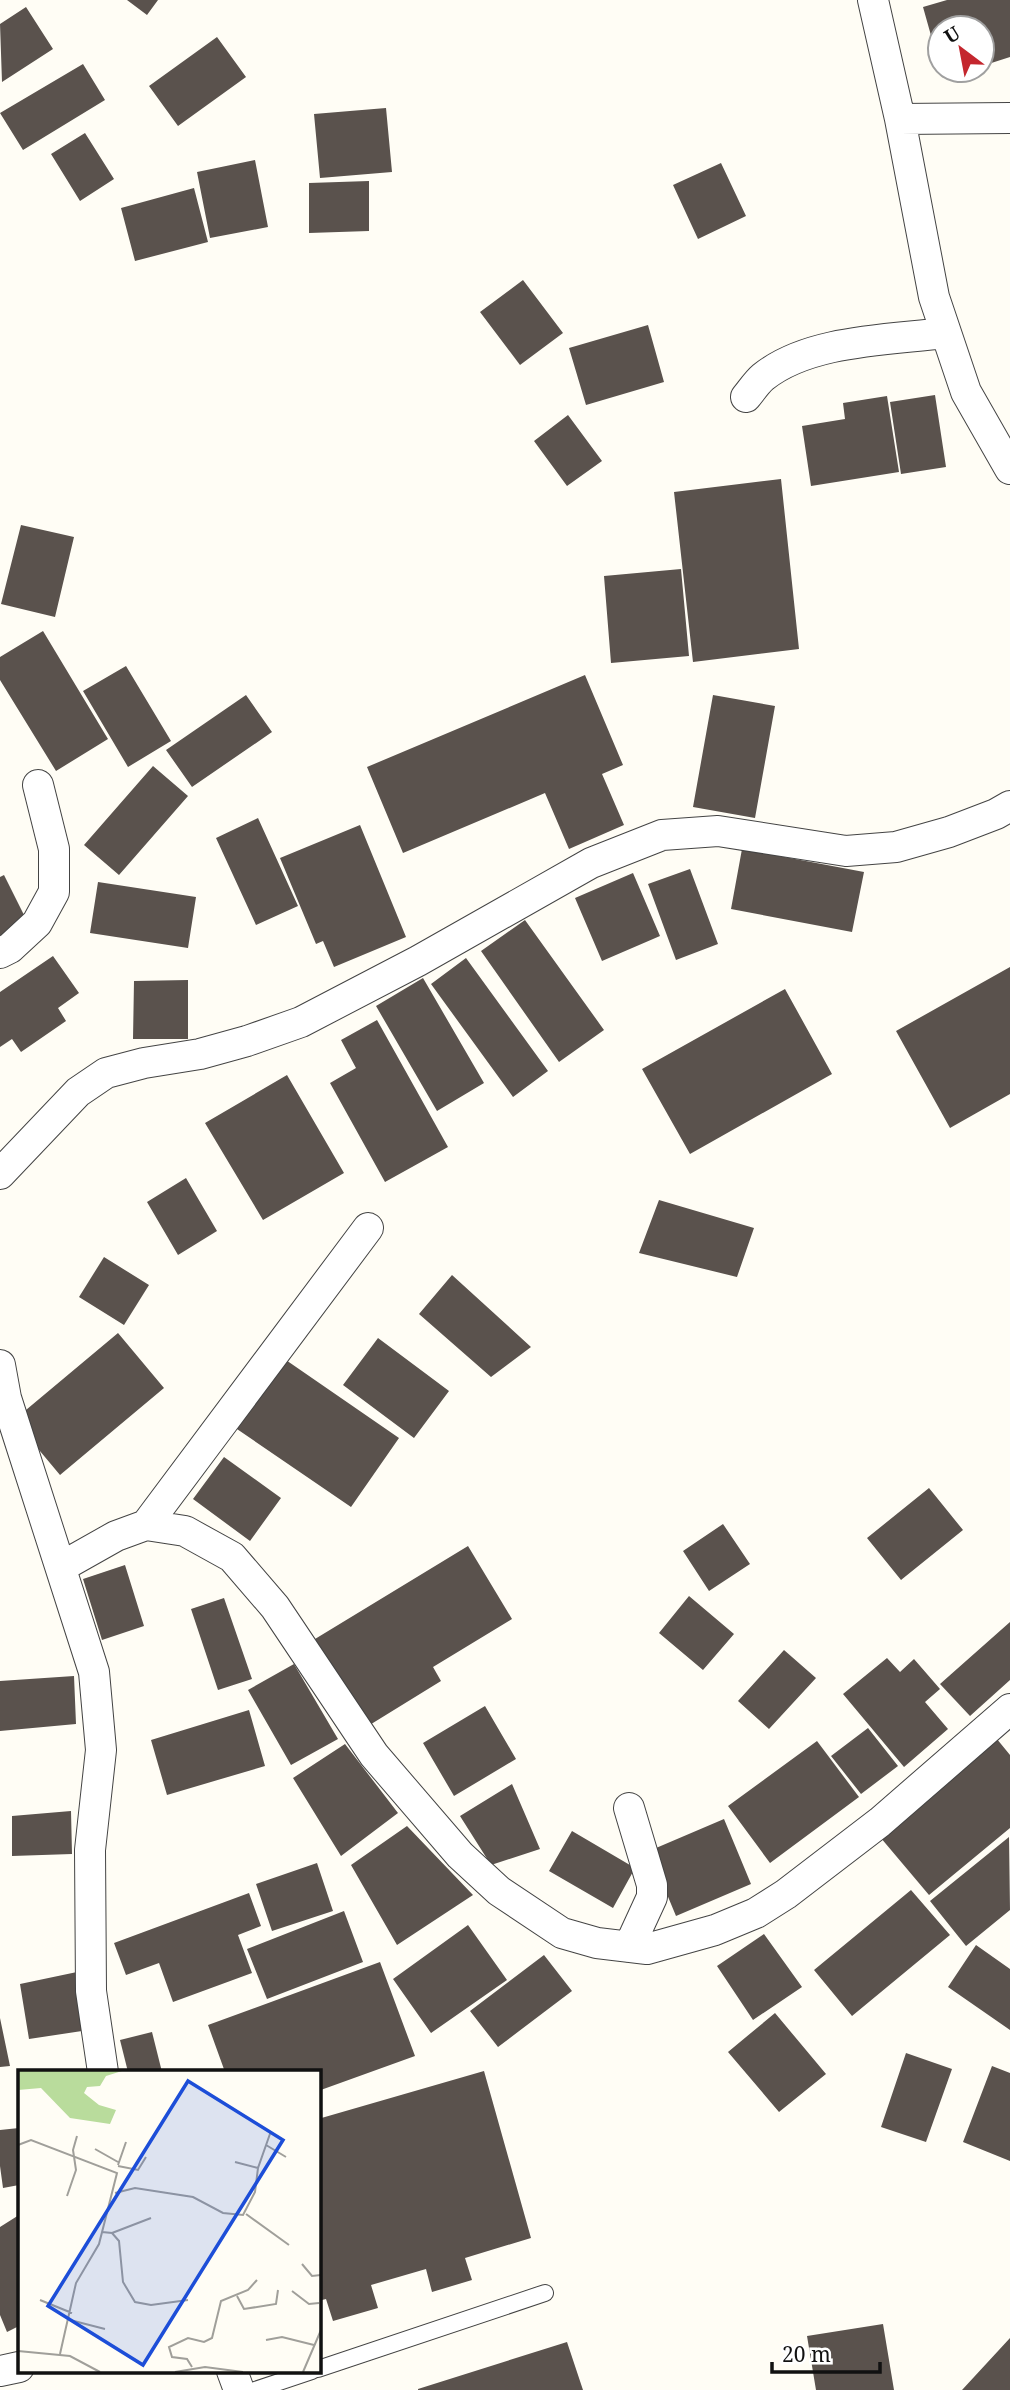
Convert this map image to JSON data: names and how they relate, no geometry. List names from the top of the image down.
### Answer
{
  "scale_bar": "20 m",
  "north": "top left"
}
